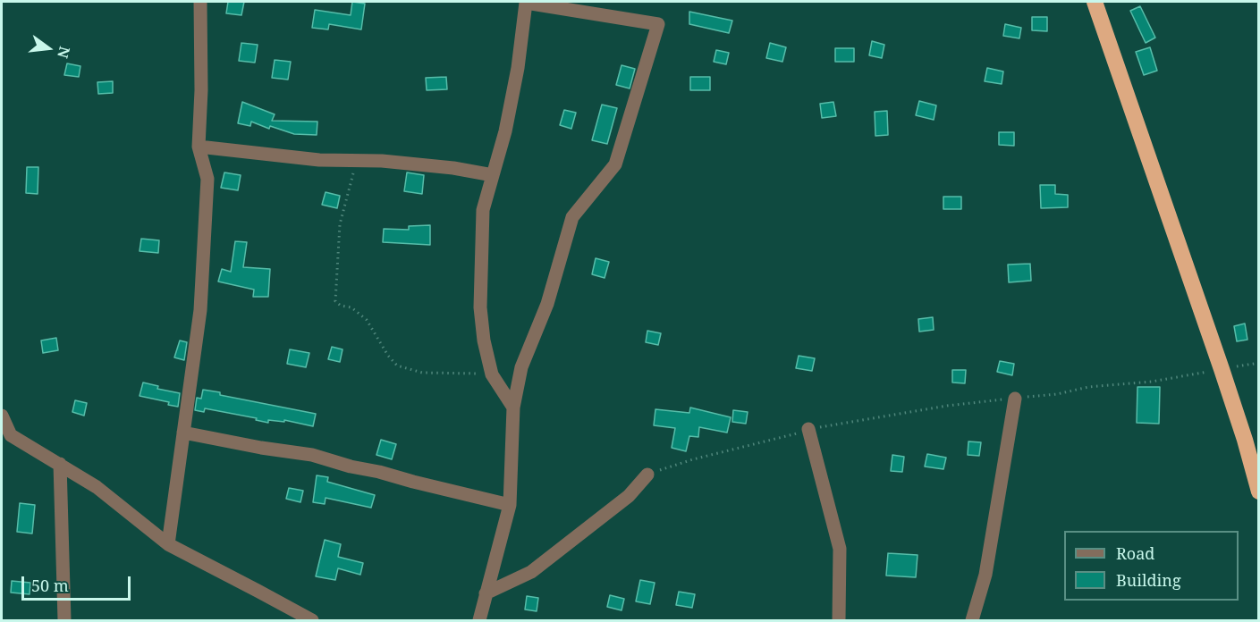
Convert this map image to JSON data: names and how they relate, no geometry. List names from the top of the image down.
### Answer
{
  "legend": ["Road", "Building"],
  "scale_bar": "50 m",
  "north": "right"
}
